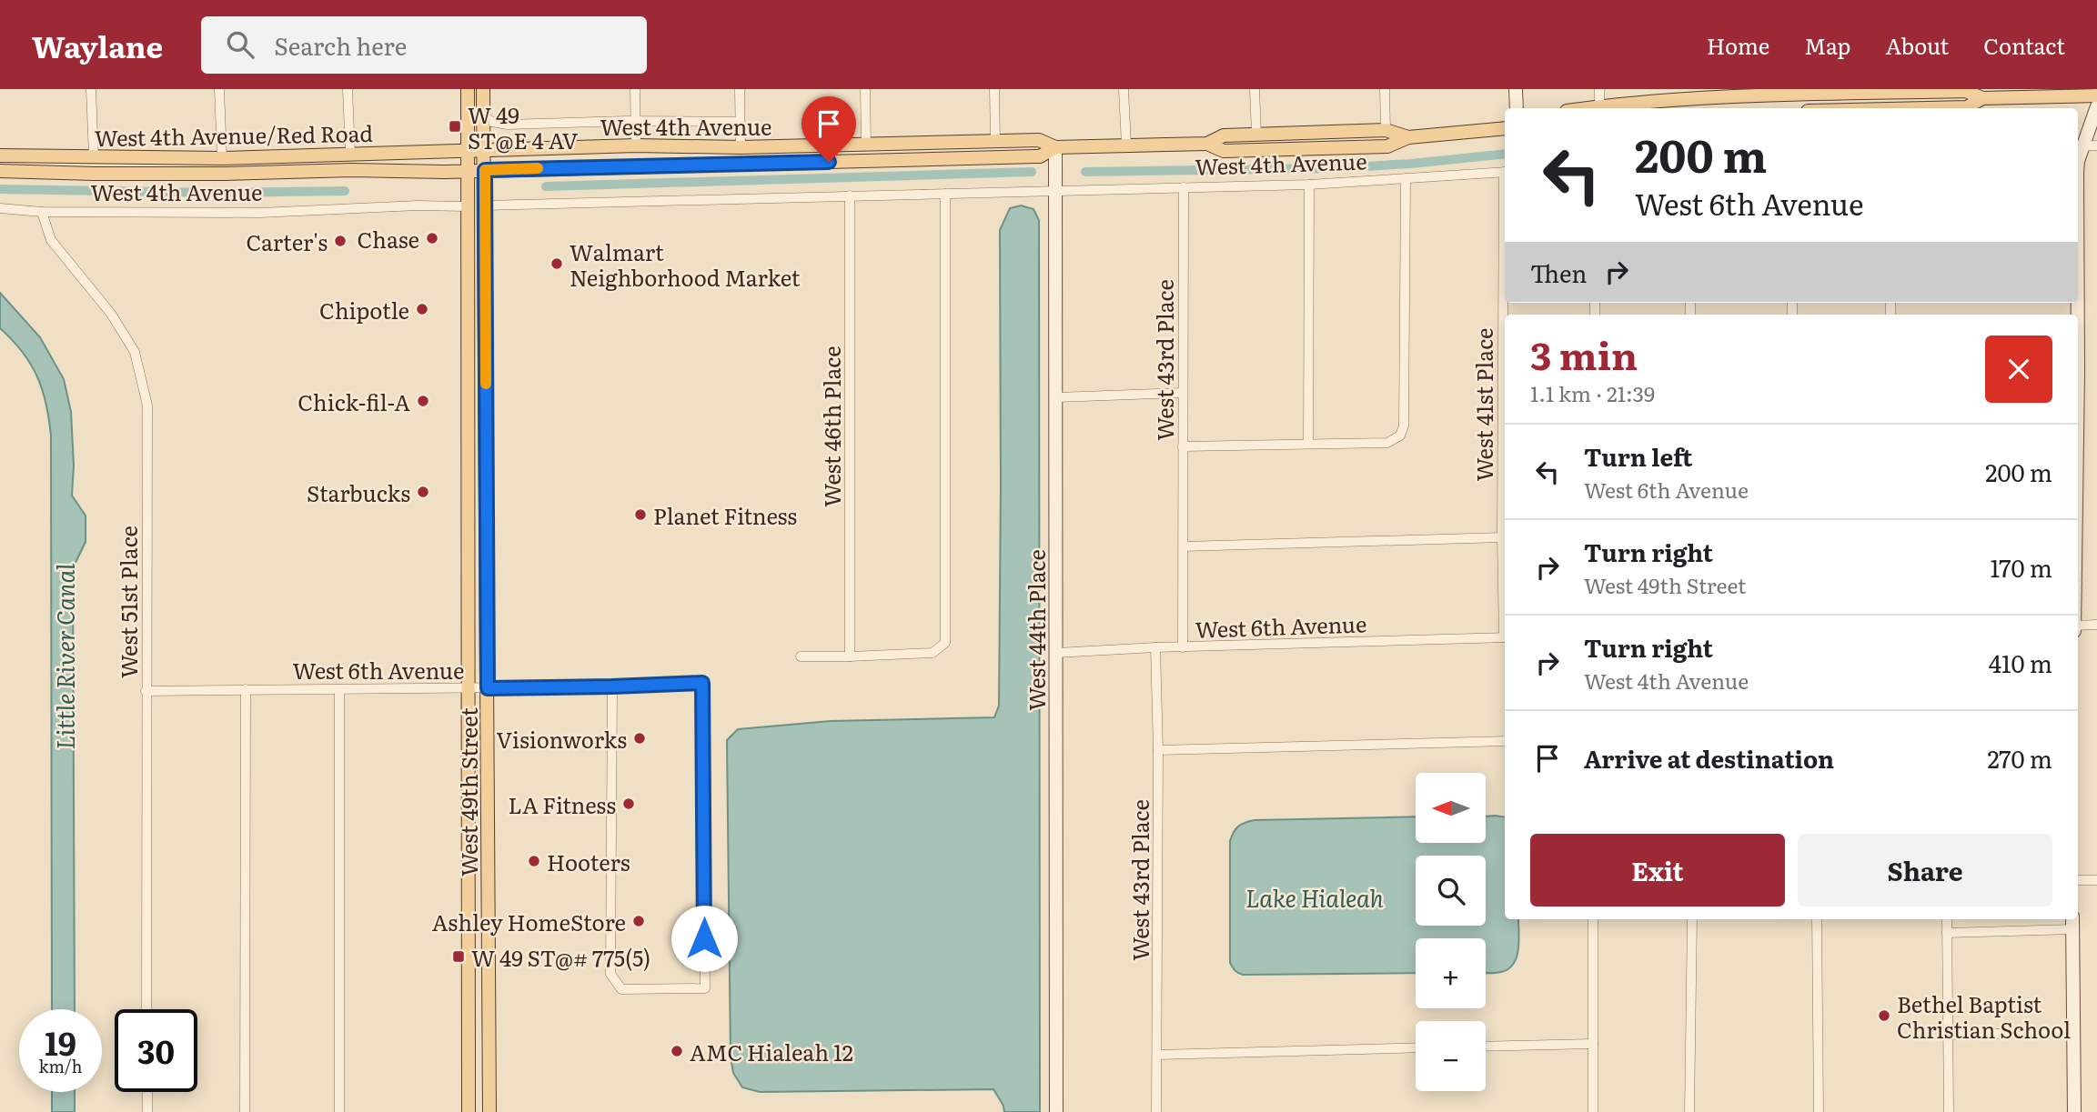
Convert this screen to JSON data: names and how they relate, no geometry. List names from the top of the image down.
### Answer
{
  "streets": {
    "main road": ["West 4th Avenue", "West 4th Avenue/Red Road", "West 49th Street"],
    "street": [
      "West 43rd Place",
      "West 41st Place",
      "West 46th Place",
      "West 51st Place",
      "West 6th Avenue",
      "West 44th Place"
    ]
  },
  "crossings": [
    ["West 4th Avenue", "West 4th Avenue/Red Road"],
    ["West 4th Avenue", "West 43rd Place"],
    ["West 4th Avenue", "West 46th Place"],
    ["West 4th Avenue", "West 51st Place"],
    ["West 4th Avenue", "West 44th Place"],
    ["West 4th Avenue", "West 49th Street"],
    ["West 4th Avenue/Red Road", "West 49th Street"],
    ["West 43rd Place", "West 6th Avenue"],
    ["West 51st Place", "West 6th Avenue"],
    ["West 6th Avenue", "West 44th Place"],
    ["West 6th Avenue", "West 49th Street"]
  ],
  "water": ["Little River Canal", "Lake Hialeah"],
  "places": {
    "transit": ["W 49 ST@E 4 AV", "W 49 ST@# 775(5)"],
    "other": [
      "Chase",
      "Carter's",
      "Walmart Neighborhood Market",
      "Chipotle",
      "Chick-fil-A",
      "Starbucks",
      "Planet Fitness",
      "Visionworks",
      "LA Fitness",
      "Hooters",
      "Ashley HomeStore",
      "Bethel Baptist Christian School",
      "AMC Hialeah 12"
    ]
  },
  "north": "left",
  "page": {
    "header": "Waylane",
    "search": "Search here",
    "nav": [
      "Home",
      "Map",
      "About",
      "Contact"
    ],
    "turn": ["200 m", "West 6th Avenue"],
    "then": "Then",
    "heading": ["3 min", "1.1 km · 21:39"],
    "list": [
      {
        "name": "Turn left",
        "note": "West 6th Avenue",
        "value": "200 m"
      },
      {
        "name": "Turn right",
        "note": "West 49th Street",
        "value": "170 m"
      },
      {
        "name": "Turn right",
        "note": "West 4th Avenue",
        "value": "410 m"
      },
      {
        "name": "Arrive at destination",
        "value": "270 m"
      }
    ],
    "map_buttons": ["+", "−"],
    "buttons": ["Exit", "Share"],
    "speed": "19 km/h",
    "limit": "30"
  }
}
